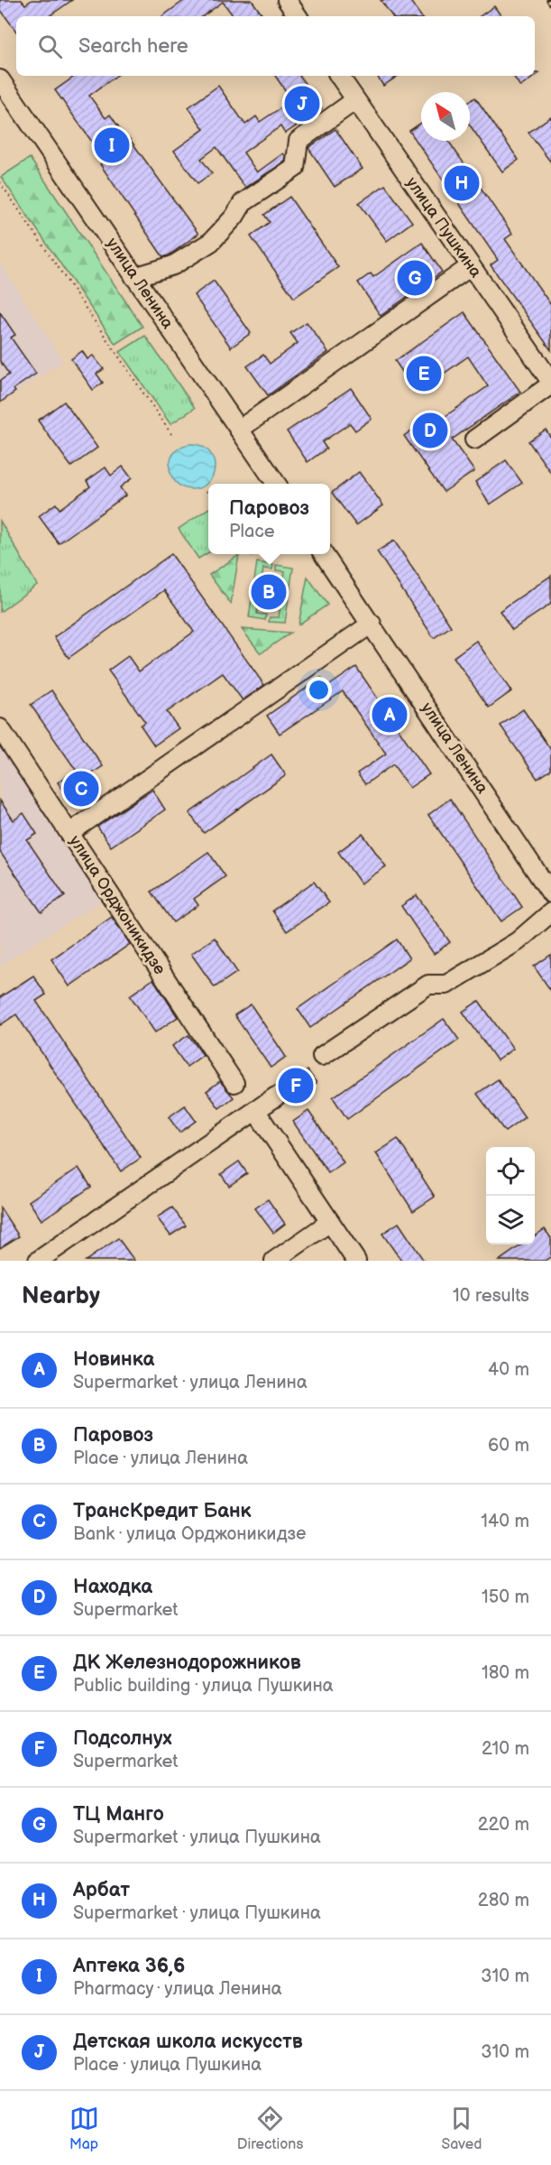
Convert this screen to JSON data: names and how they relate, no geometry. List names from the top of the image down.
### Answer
{
  "streets": {
    "street": ["улица Пушкина", "улица Ленина", "улица Орджоникидзе"]
  },
  "north": "top left",
  "page": {
    "search": "Search here",
    "pins": [
      "J",
      "I",
      "H",
      "G",
      "E",
      "D",
      "B",
      "A",
      "C",
      "F"
    ],
    "popup": ["Паровоз", "Place"],
    "heading": ["Nearby", "10 results"],
    "list": [
      {
        "mark": "A",
        "name": "Новинка",
        "note": "Supermarket · улица Ленина",
        "value": "40 m"
      },
      {
        "mark": "B",
        "name": "Паровоз",
        "note": "Place · улица Ленина",
        "value": "60 m"
      },
      {
        "mark": "C",
        "name": "ТрансКредит Банк",
        "note": "Bank · улица Орджоникидзе",
        "value": "140 m"
      },
      {
        "mark": "D",
        "name": "Находка",
        "note": "Supermarket",
        "value": "150 m"
      },
      {
        "mark": "E",
        "name": "ДК Железнодорожников",
        "note": "Public building · улица Пушкина",
        "value": "180 m"
      },
      {
        "mark": "F",
        "name": "Подсолнух",
        "note": "Supermarket",
        "value": "210 m"
      },
      {
        "mark": "G",
        "name": "ТЦ Манго",
        "note": "Supermarket · улица Пушкина",
        "value": "220 m"
      },
      {
        "mark": "H",
        "name": "Арбат",
        "note": "Supermarket · улица Пушкина",
        "value": "280 m"
      },
      {
        "mark": "I",
        "name": "Аптека 36,6",
        "note": "Pharmacy · улица Ленина",
        "value": "310 m"
      },
      {
        "mark": "J",
        "name": "Детская школа искусств",
        "note": "Place · улица Пушкина",
        "value": "310 m"
      }
    ],
    "nav": ["Map", "Directions", "Saved"]
  }
}
